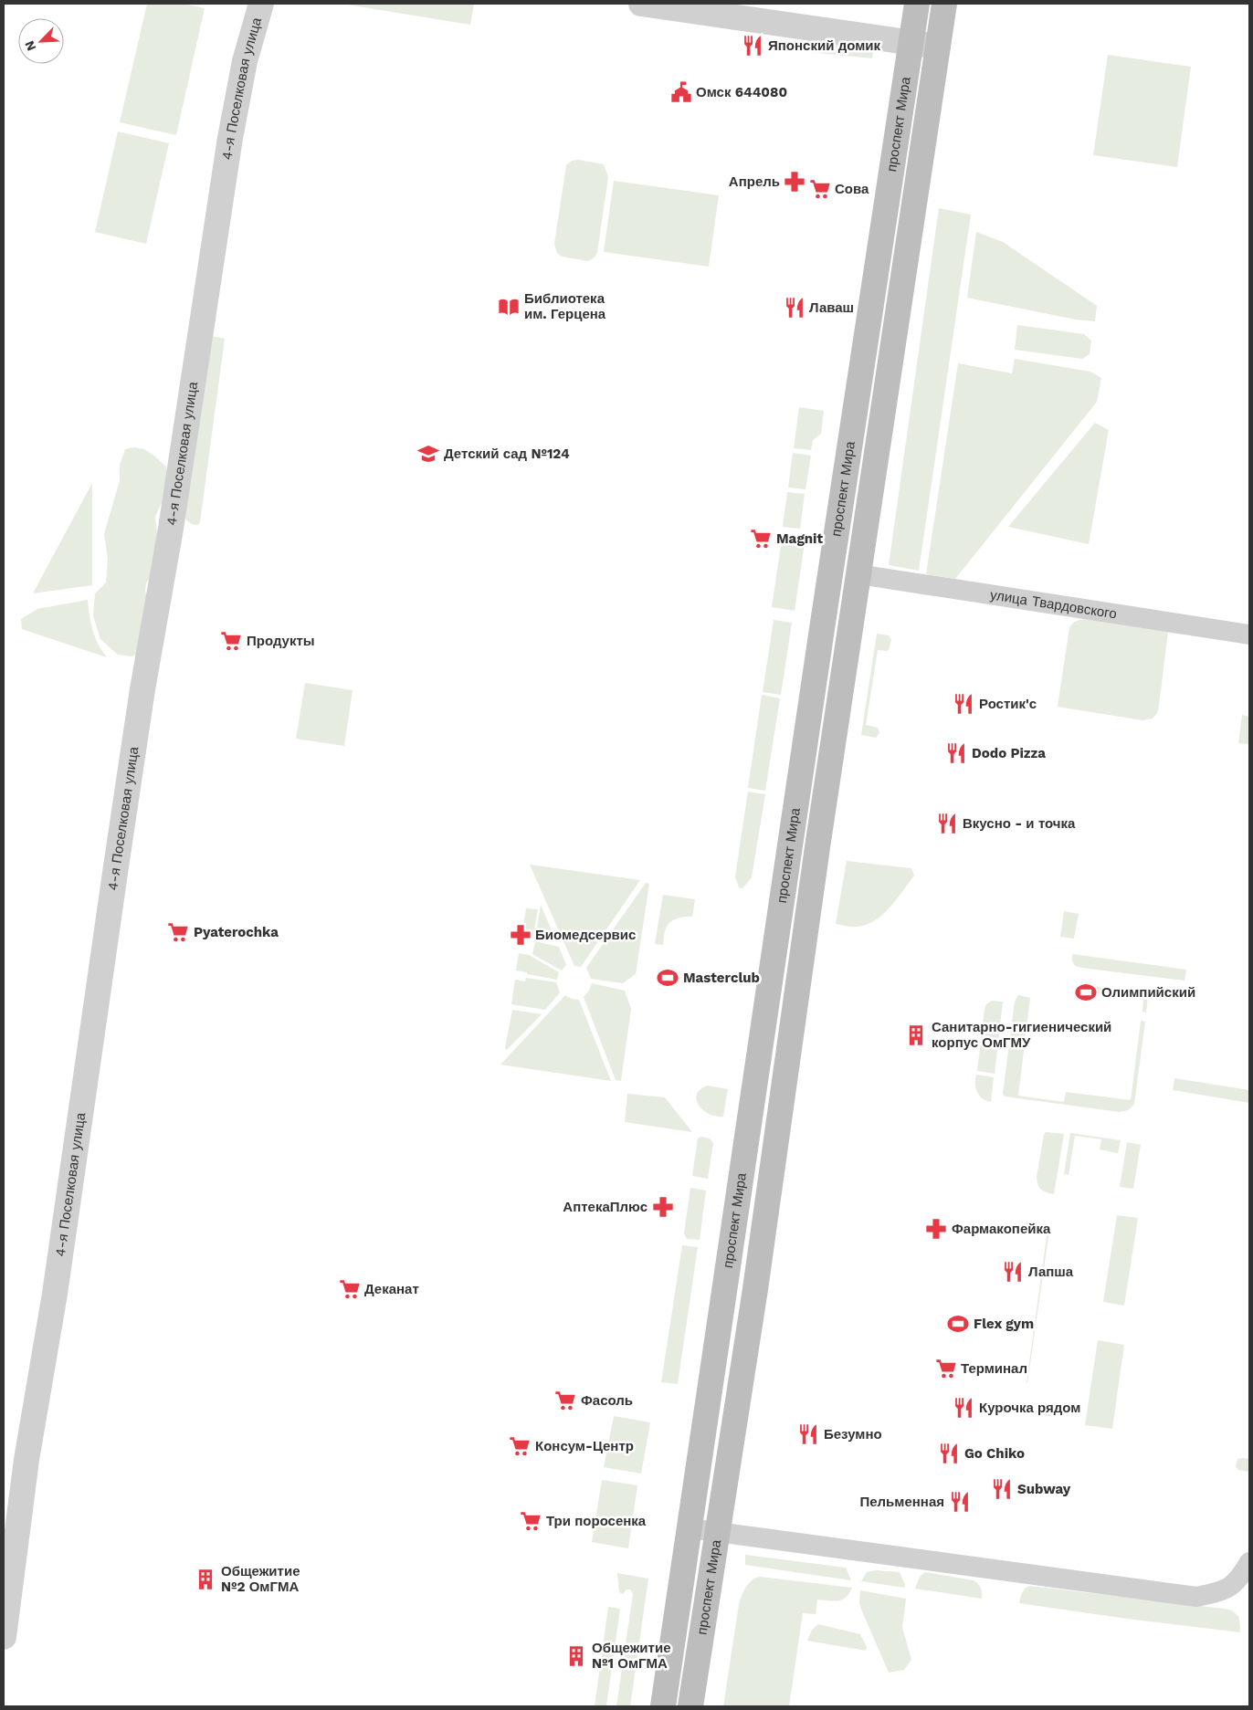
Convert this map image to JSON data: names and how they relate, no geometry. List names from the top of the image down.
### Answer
{
  "streets": {
    "main road": ["проспект Мира"],
    "street": ["4-я Поселковая улица", "улица Твардовского"]
  },
  "crossings": [
    ["проспект Мира", "улица Твардовского"]
  ],
  "places": {
    "restaurant": [
      "Японский домик",
      "Лаваш",
      "Ростик'с",
      "Dodo Pizza",
      "Вкусно - и точка",
      "Лапша",
      "Курочка рядом",
      "Безумно",
      "Go Chiko",
      "Subway",
      "Пельменная"
    ],
    "public building": ["Омск 644080"],
    "pharmacy": [
      "Апрель",
      "Биомедсервис",
      "АптекаПлюс",
      "Фармакопейка"
    ],
    "supermarket": [
      "Сова",
      "Magnit",
      "Продукты",
      "Pyaterochka",
      "Деканат",
      "Терминал",
      "Фасоль",
      "Консум-Центр",
      "Три поросенка"
    ],
    "library": ["Библиотека им. Герцена"],
    "school or university": ["Детский сад №124"],
    "sports": ["Masterclub", "Олимпийский", "Flex gym"],
    "building": ["Санитарно-гигиенический корпус ОмГМУ", "Общежитие №2 ОмГМА", "Общежитие №1 ОмГМА"]
  },
  "north": "bottom left"
}
